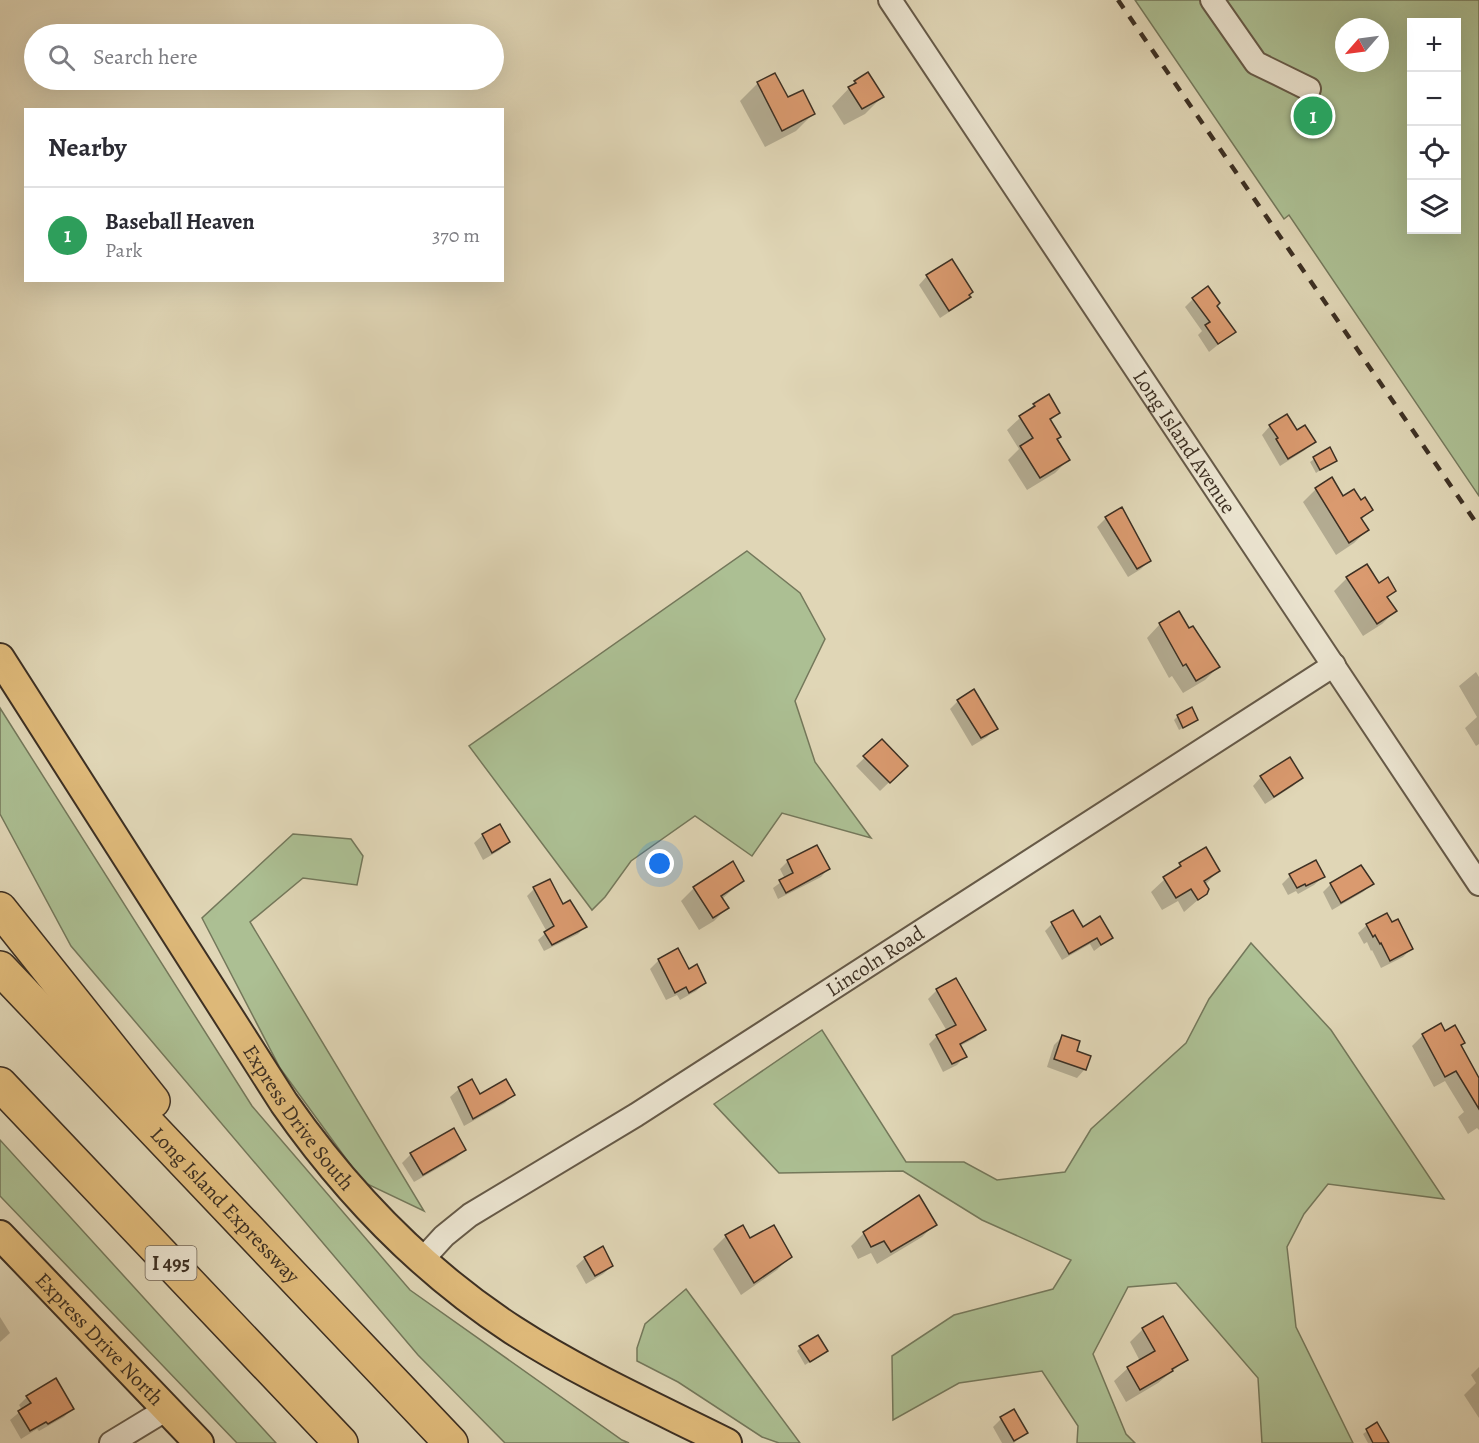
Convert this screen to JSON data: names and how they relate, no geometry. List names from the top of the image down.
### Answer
{
  "streets": {
    "highway": ["Long Island Expressway", "I 495"],
    "main road": ["Express Drive South", "Express Drive North"],
    "street": ["Long Island Avenue", "Lincoln Road"]
  },
  "crossings": [
    ["Long Island Avenue", "Lincoln Road"],
    ["Lincoln Road", "Express Drive South"]
  ],
  "north": "bottom left",
  "page": {
    "map_buttons": ["+", "−"],
    "search": "Search here",
    "pins": "1",
    "heading": "Nearby",
    "list": [
      {
        "mark": "1",
        "name": "Baseball Heaven",
        "note": "Park",
        "value": "370 m"
      }
    ]
  }
}
